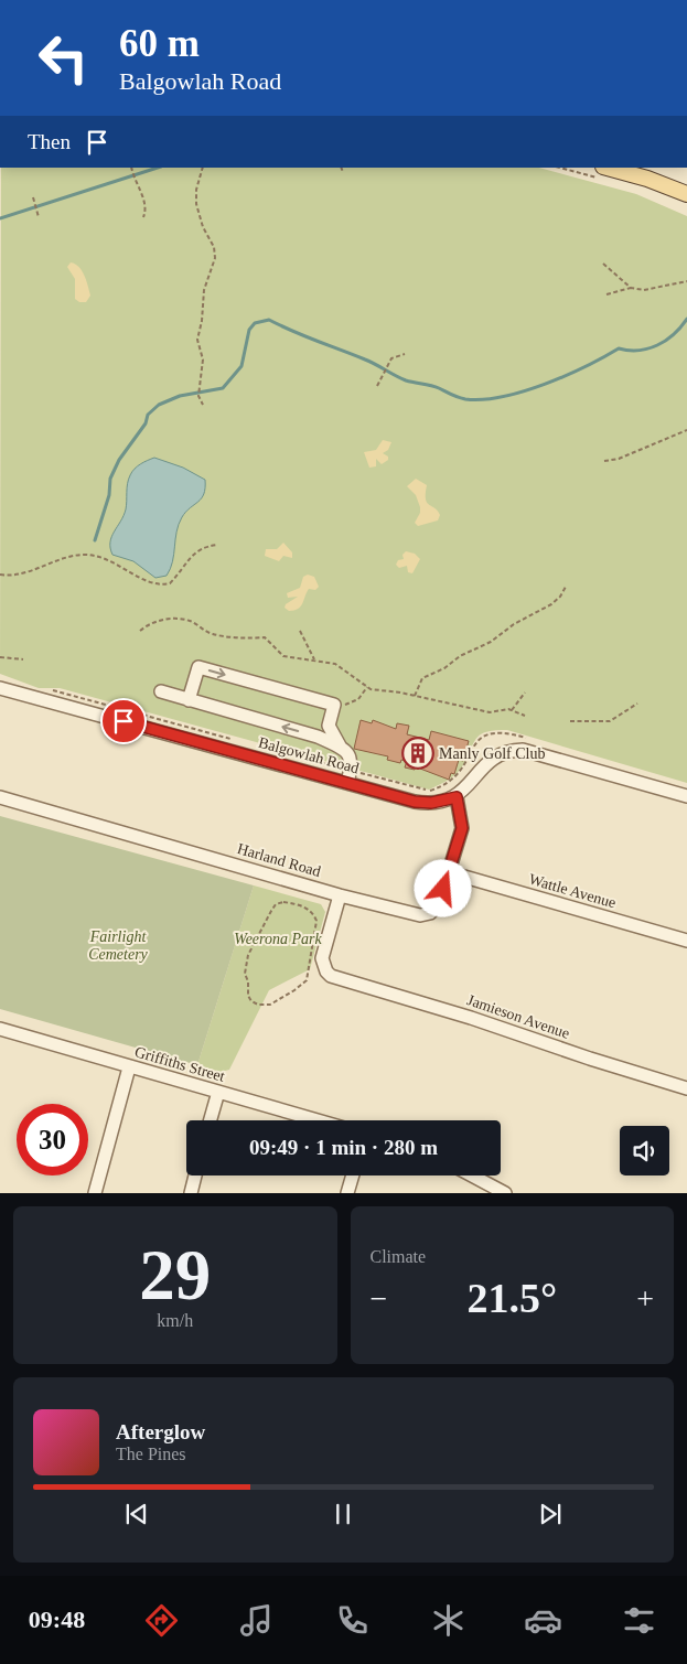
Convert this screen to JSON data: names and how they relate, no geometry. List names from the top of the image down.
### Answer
{
  "streets": {
    "street": [
      "Balgowlah Road",
      "Harland Road",
      "Wattle Avenue",
      "Jamieson Avenue",
      "Griffiths Street"
    ]
  },
  "crossings": [
    ["Balgowlah Road", "Harland Road"],
    ["Harland Road", "Wattle Avenue"],
    ["Harland Road", "Jamieson Avenue"]
  ],
  "parks": ["Fairlight Cemetery", "Weerona Park"],
  "places": {
    "building": ["Manly Golf Club"]
  },
  "page": {
    "turn": ["60 m", "Balgowlah Road"],
    "then": "Then",
    "limit": "30",
    "trip": "09:49 · 1 min · 280 m",
    "tile": [
      ["29", "km/h"],
      "Climate"
    ],
    "heat": ["−", "21.5°", "+"],
    "song": ["Afterglow", "The Pines"],
    "tabs": "09:48"
  }
}
